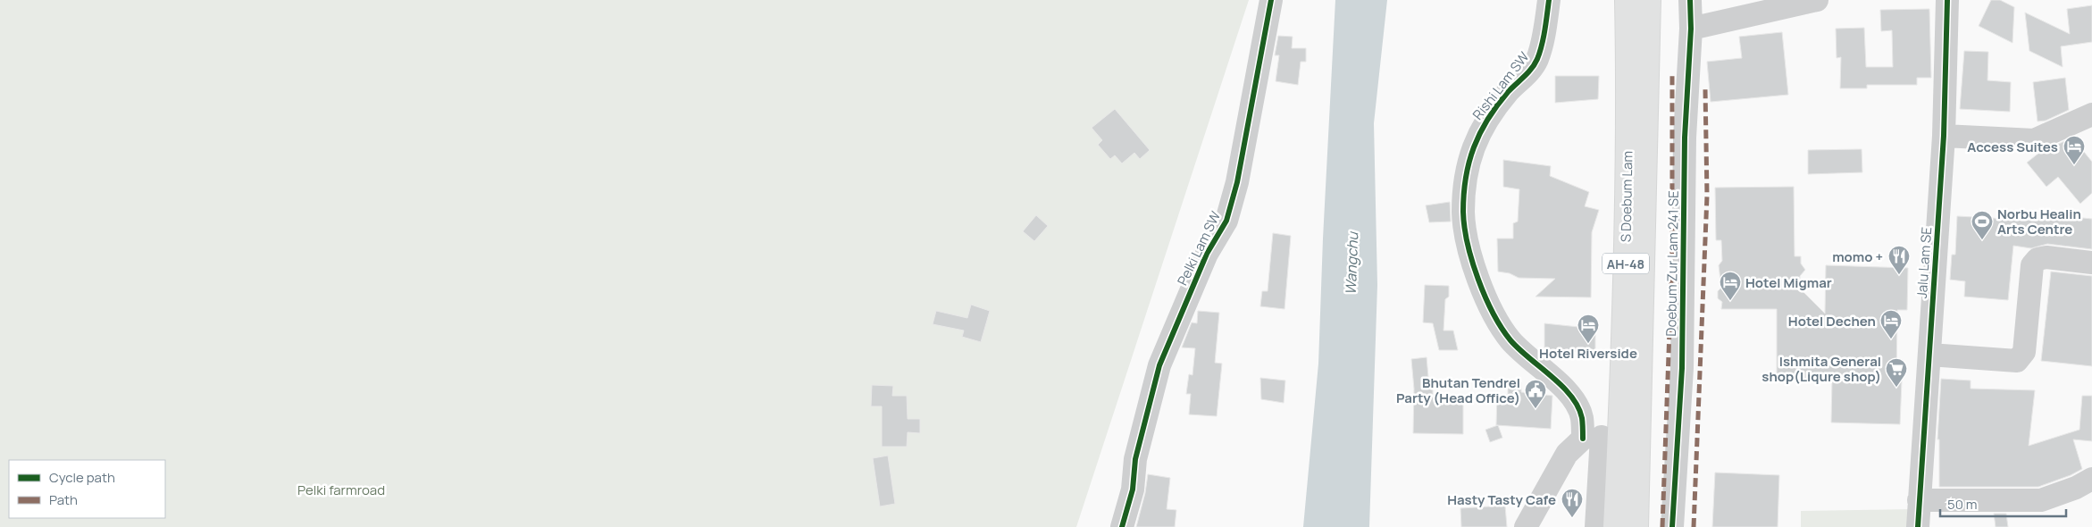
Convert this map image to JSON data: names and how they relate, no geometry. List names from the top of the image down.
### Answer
{
  "streets": {
    "highway": ["S Doebum Lam", "AH-48"],
    "street": [
      "Rishi Lam SW",
      "Pelki Lam SW",
      "Jalu Lam SE",
      "Doebum Zur Lam 241 SE"
    ]
  },
  "crossings": [
    ["Rishi Lam SW", "S Doebum Lam"]
  ],
  "water": ["Wangchu"],
  "parks": ["Pelki farmroad"],
  "places": {
    "hotel": [
      "Access Suites",
      "Hotel Migmar",
      "Hotel Dechen",
      "Hotel Riverside"
    ],
    "sports": ["Norbu Healin Arts Centre"],
    "restaurant": ["momo +", "Hasty Tasty Cafe"],
    "supermarket": ["Ishmita General shop(Liqure shop)"],
    "public building": ["Bhutan Tendrel Party (Head Office)"]
  },
  "legend": ["Cycle path", "Path"],
  "scale_bar": "50 m"
}
